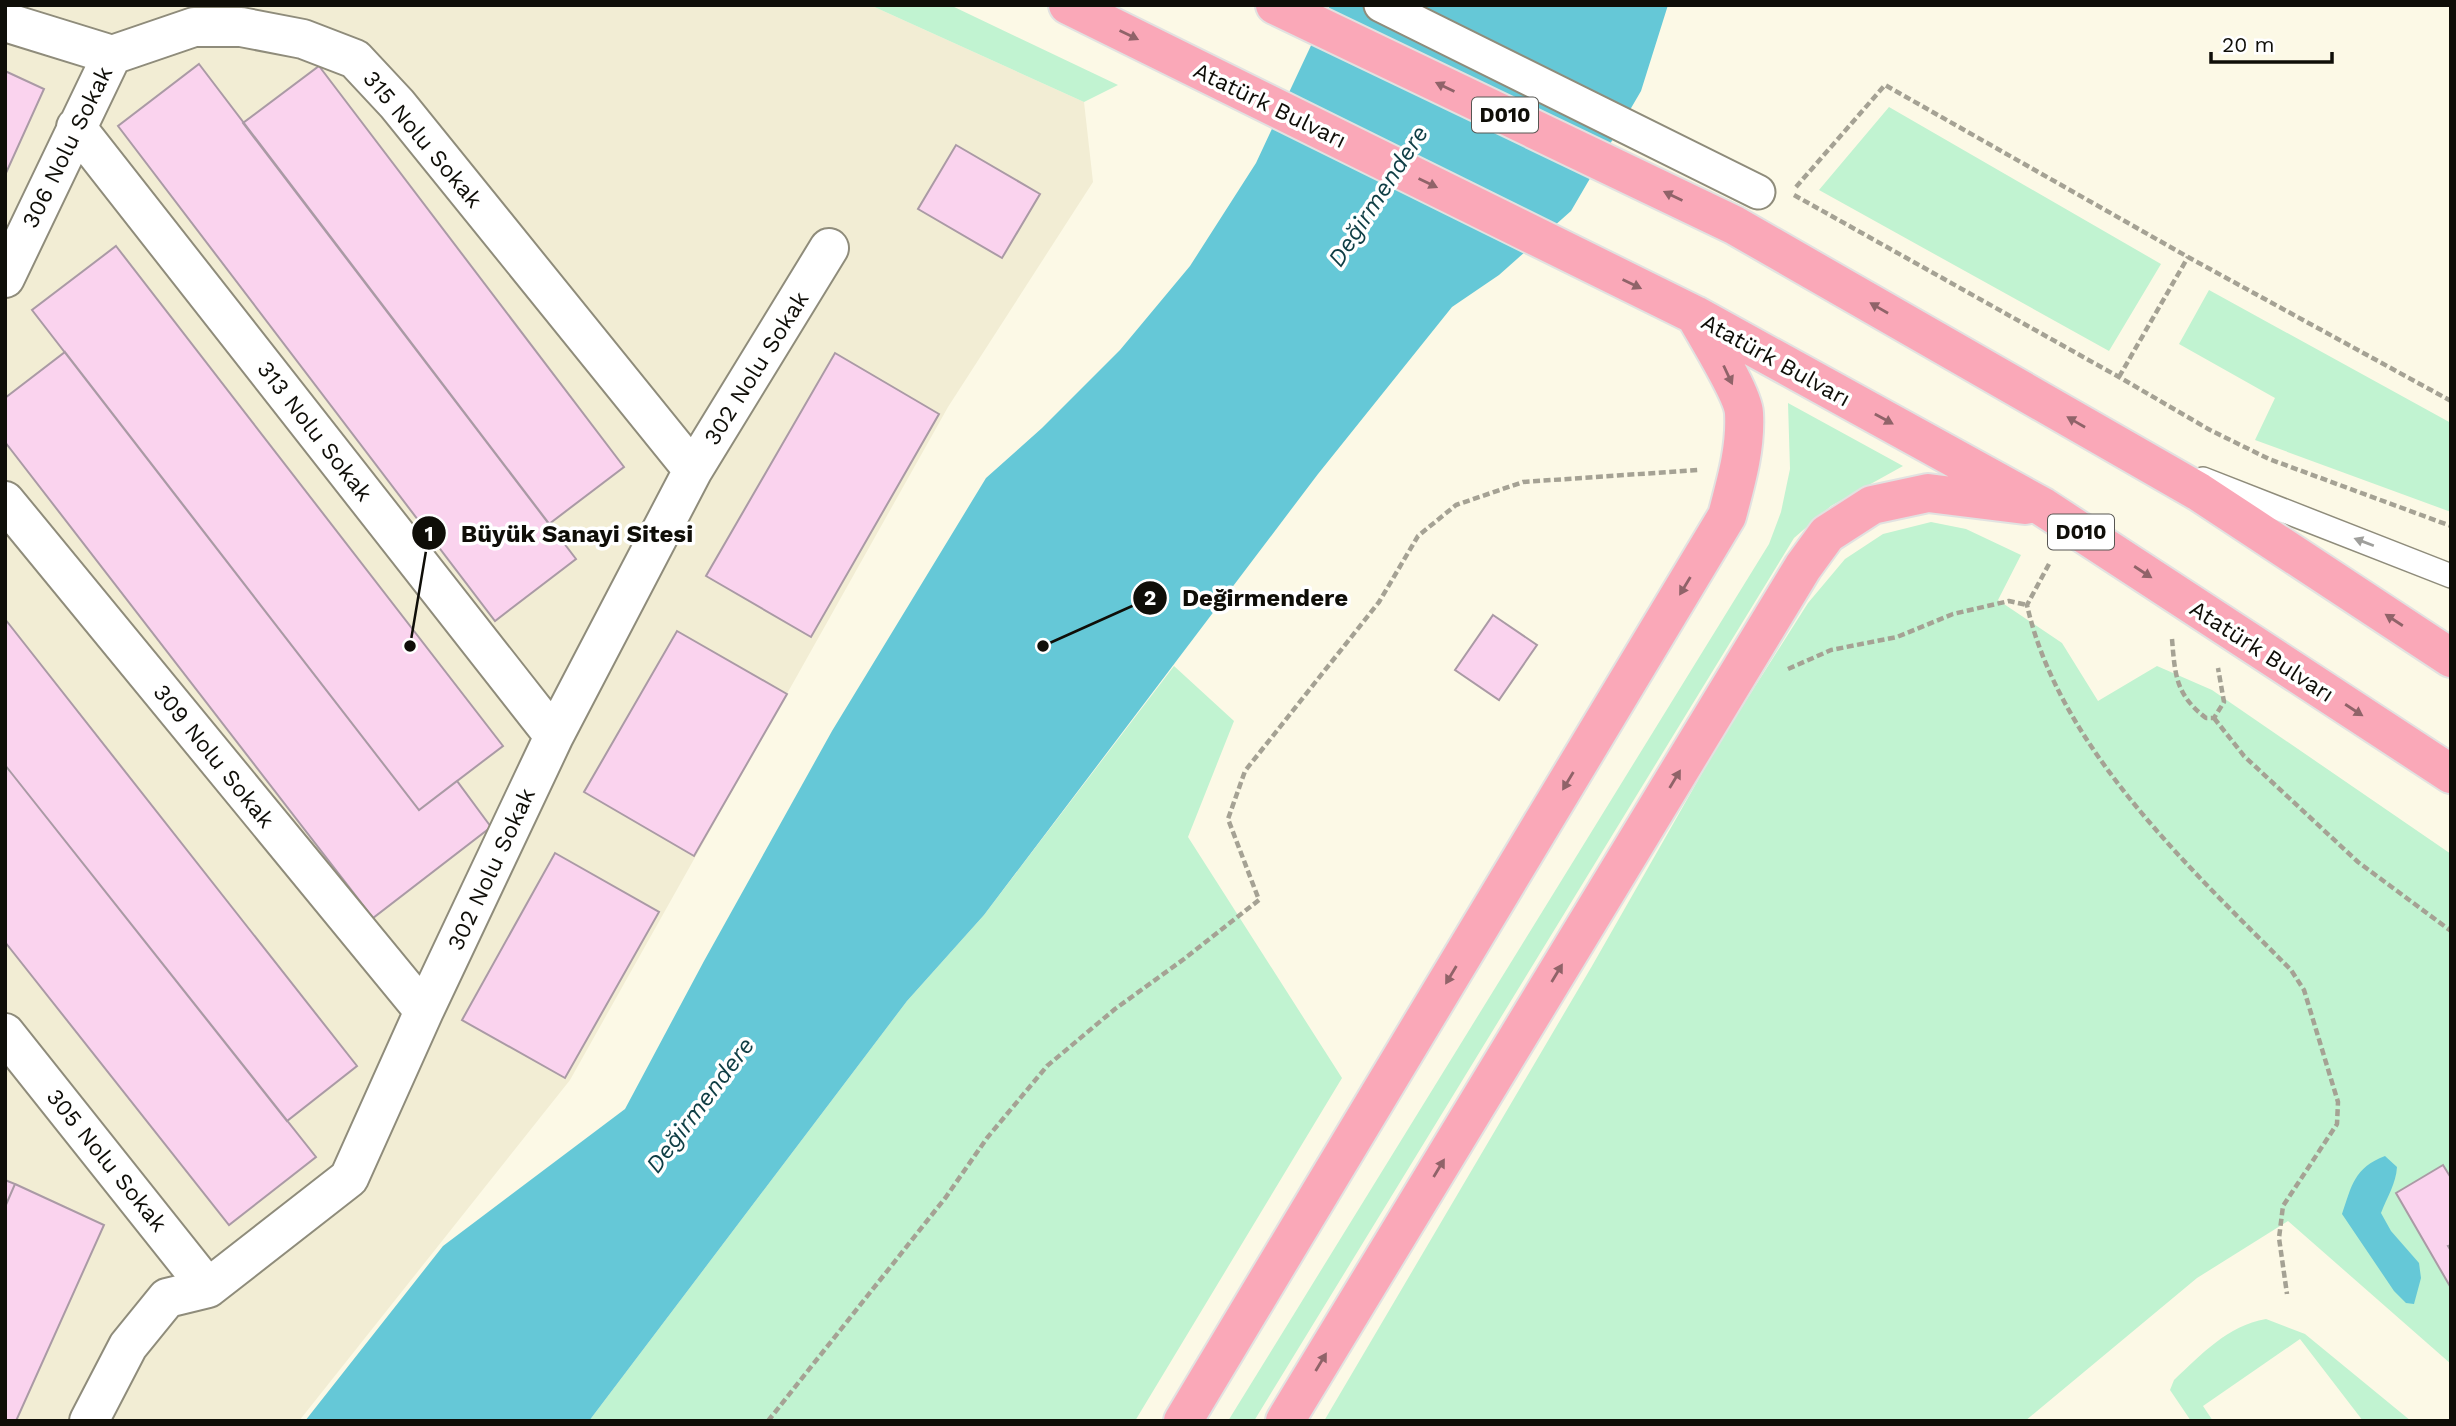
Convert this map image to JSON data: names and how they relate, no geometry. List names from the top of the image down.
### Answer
{
  "streets": {
    "highway": ["Atatürk Bulvarı", "D010"],
    "street": [
      "315 Nolu Sokak",
      "306 Nolu Sokak",
      "302 Nolu Sokak",
      "313 Nolu Sokak",
      "309 Nolu Sokak",
      "305 Nolu Sokak"
    ]
  },
  "crossings": [
    ["315 Nolu Sokak", "306 Nolu Sokak"],
    ["315 Nolu Sokak", "302 Nolu Sokak"],
    ["306 Nolu Sokak", "313 Nolu Sokak"],
    ["302 Nolu Sokak", "313 Nolu Sokak"],
    ["302 Nolu Sokak", "309 Nolu Sokak"],
    ["302 Nolu Sokak", "305 Nolu Sokak"]
  ],
  "water": ["Değirmendere"],
  "places": ["Büyük Sanayi Sitesi", "Değirmendere"],
  "scale_bar": "20 m"
}
